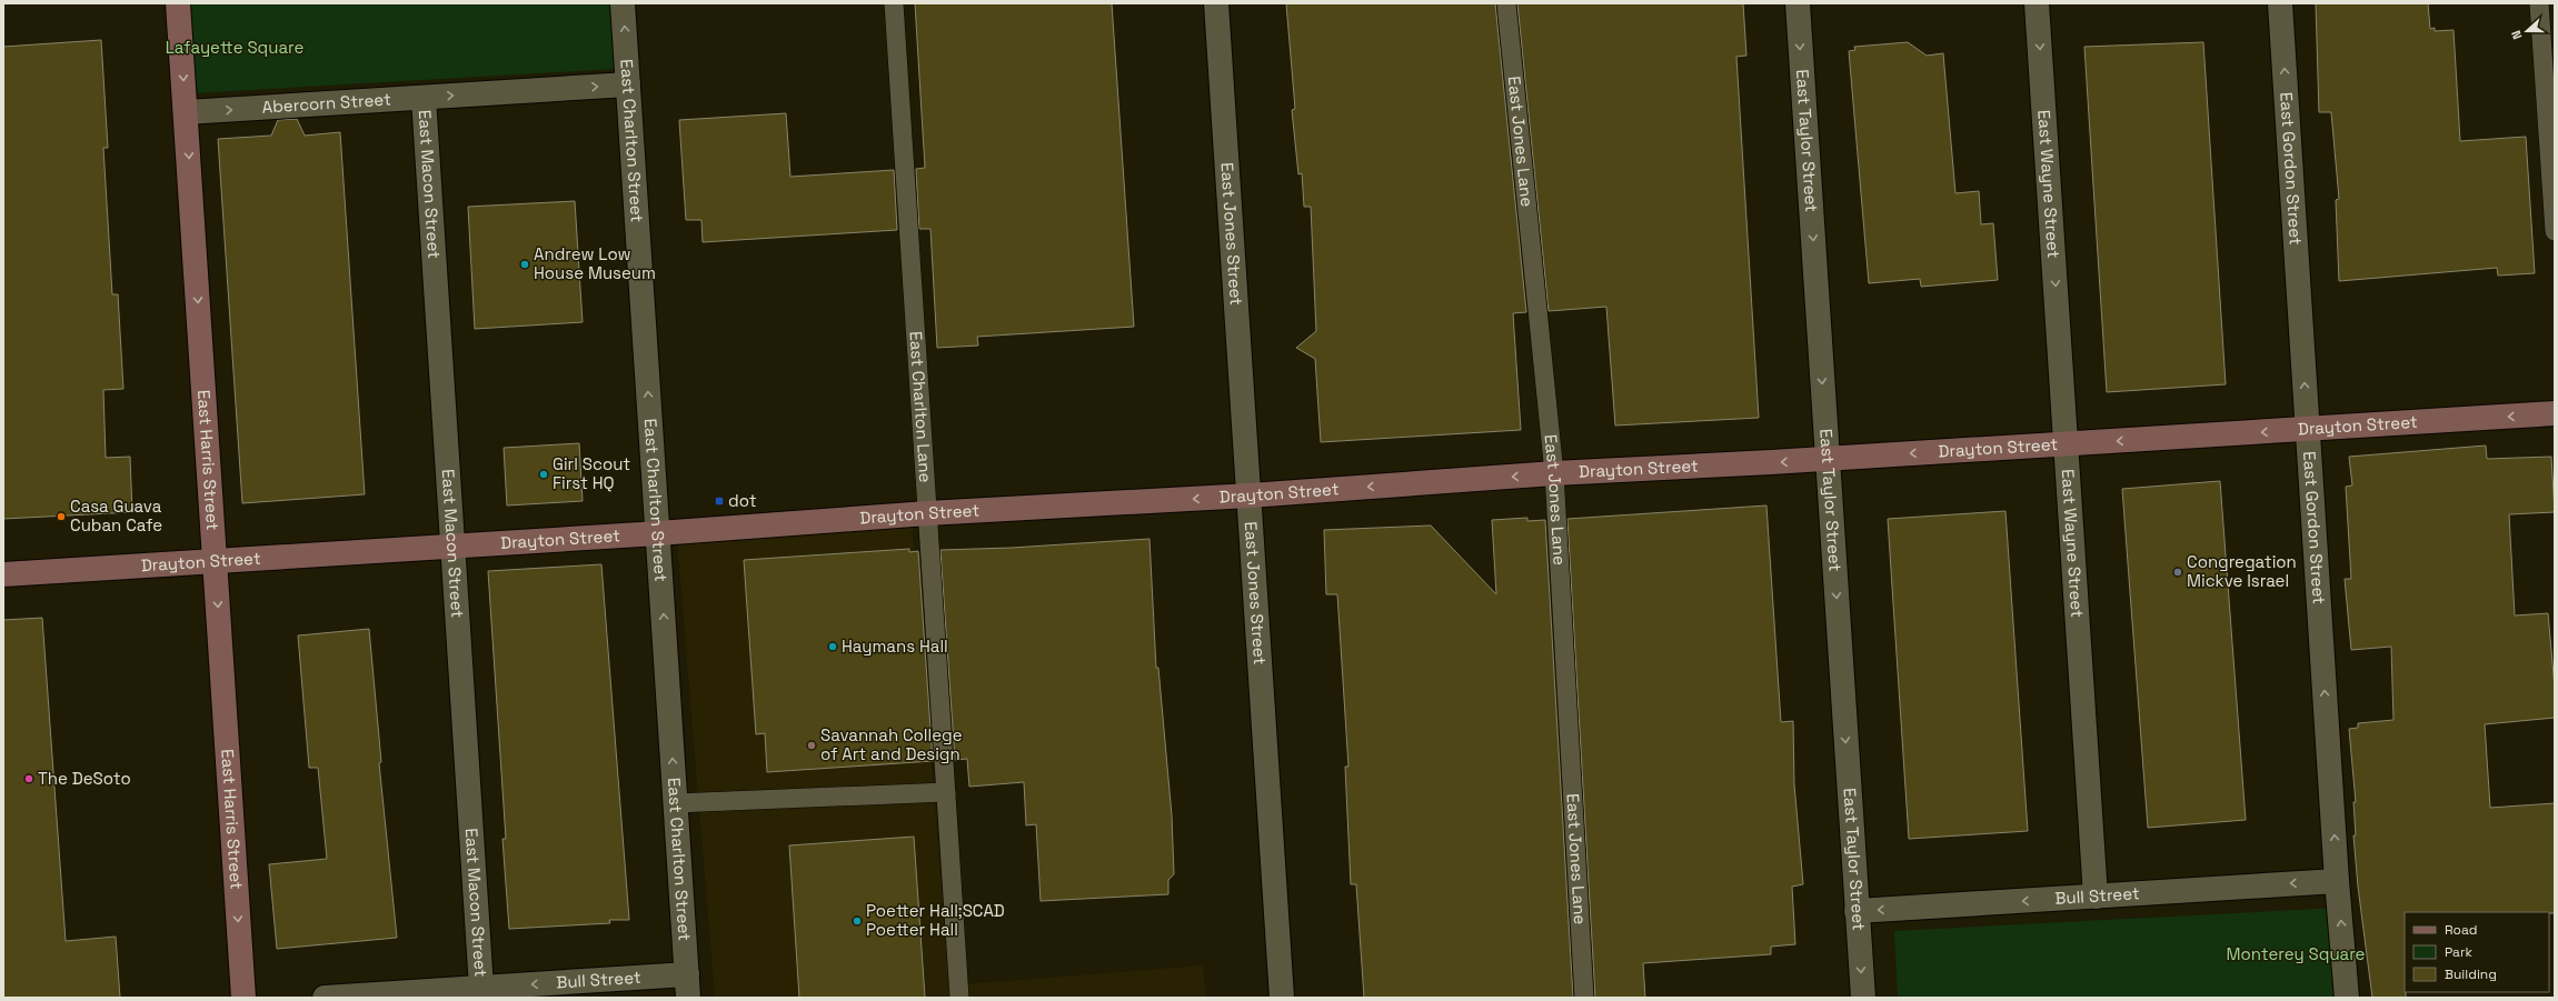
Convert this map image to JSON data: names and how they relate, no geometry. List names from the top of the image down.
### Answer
{
  "streets": {
    "main road": ["Drayton Street", "East Harris Street"],
    "street": [
      "Abercorn Street",
      "East Charlton Street",
      "East Taylor Street",
      "East Gordon Street",
      "East Macon Street",
      "East Wayne Street",
      "East Jones Street",
      "Bull Street"
    ],
    "lane": ["East Jones Lane", "East Charlton Lane"]
  },
  "crossings": [
    ["Abercorn Street", "East Charlton Street"],
    ["Abercorn Street", "East Macon Street"],
    ["Abercorn Street", "East Harris Street"],
    ["East Charlton Street", "Drayton Street"],
    ["East Charlton Street", "Bull Street"],
    ["East Jones Lane", "Drayton Street"],
    ["East Taylor Street", "Drayton Street"],
    ["East Taylor Street", "Bull Street"],
    ["East Gordon Street", "Drayton Street"],
    ["East Gordon Street", "Bull Street"],
    ["East Macon Street", "Drayton Street"],
    ["East Macon Street", "Bull Street"],
    ["East Wayne Street", "Drayton Street"],
    ["East Wayne Street", "Bull Street"],
    ["East Jones Street", "Drayton Street"],
    ["East Charlton Lane", "Drayton Street"],
    ["Drayton Street", "East Harris Street"]
  ],
  "one_way": [
    "Abercorn Street",
    "East Charlton Street",
    "East Taylor Street",
    "East Gordon Street",
    "East Wayne Street",
    "Drayton Street",
    "East Harris Street",
    "Bull Street"
  ],
  "parks": ["Lafayette Square", "Monterey Square"],
  "places": {
    "other": [
      "Andrew Low House Museum",
      "Girl Scout First HQ",
      "Casa Guava Cuban Cafe",
      "Congregation Mickve Israel",
      "Haymans Hall",
      "Savannah College of Art and Design",
      "The DeSoto",
      "Poetter Hall;SCAD Poetter Hall"
    ],
    "transit": ["dot"]
  },
  "legend": ["Road", "Park", "Building"],
  "north": "left"
}
